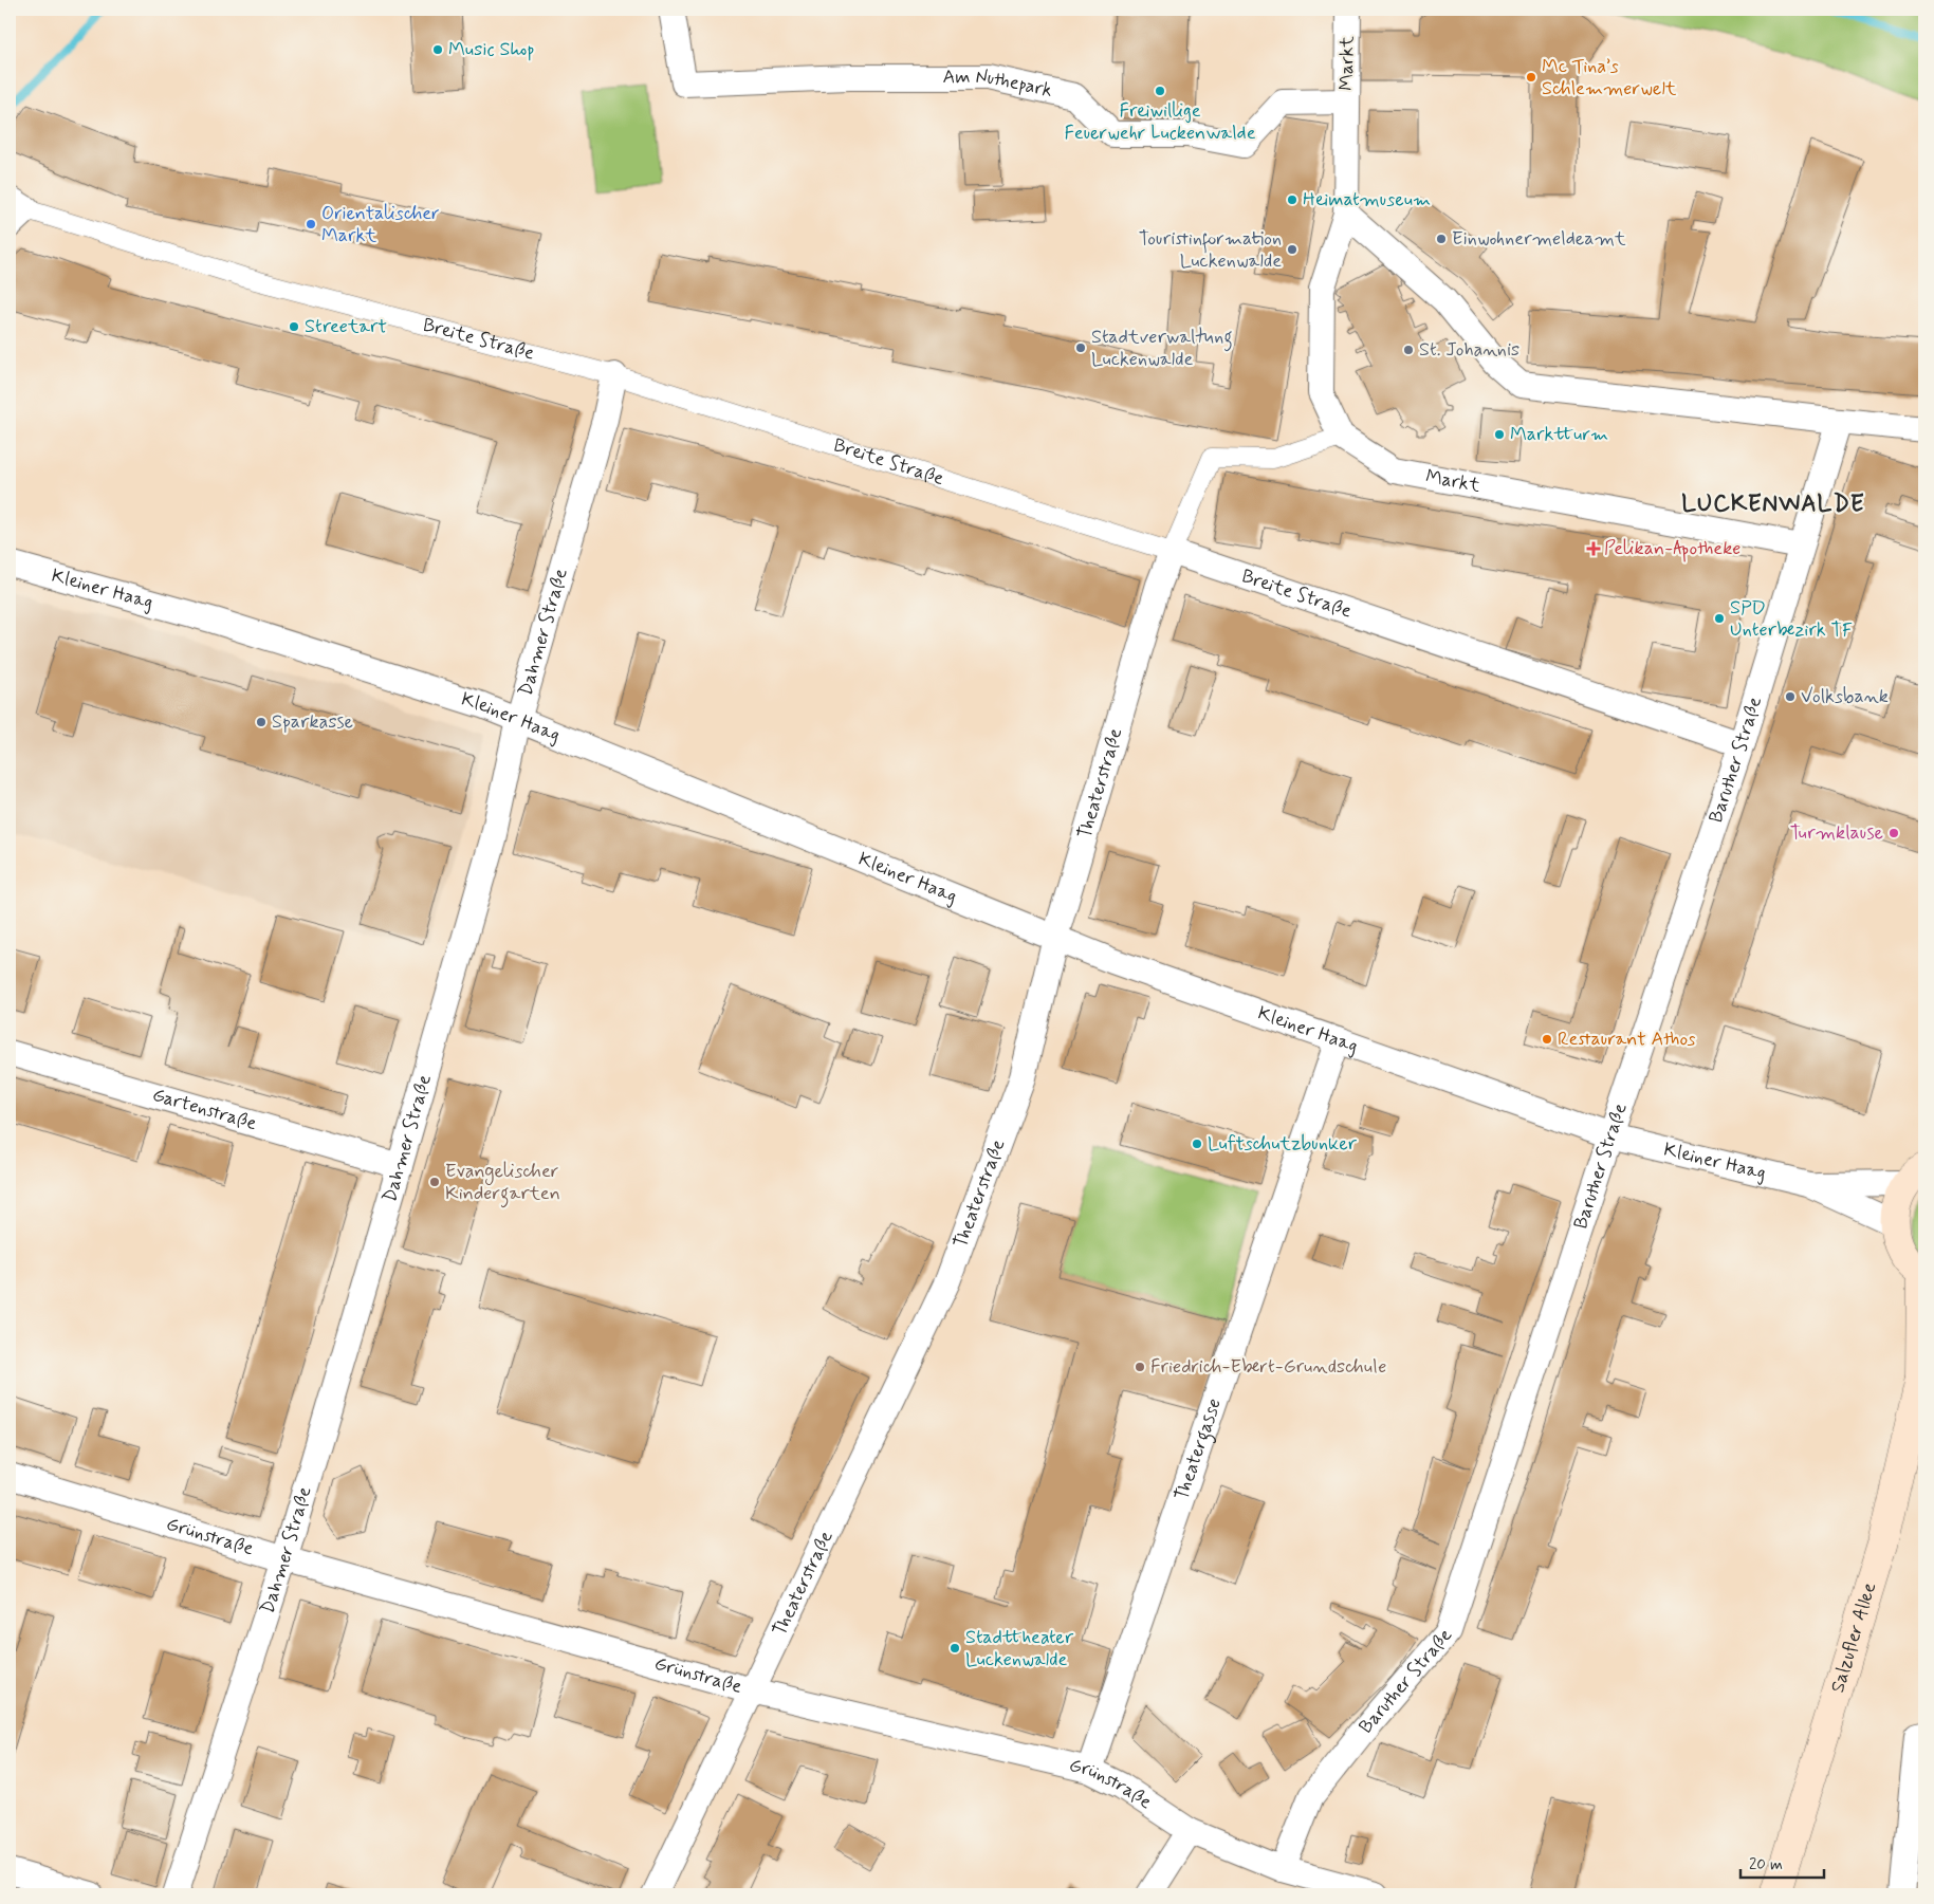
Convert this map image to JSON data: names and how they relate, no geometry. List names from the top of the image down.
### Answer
{
  "streets": {
    "main road": ["Salzufler Allee"],
    "street": [
      "Markt",
      "Am Nuthepark",
      "Breite Straße",
      "Kleiner Haag",
      "Dahmer Straße",
      "Baruther Straße",
      "Theaterstraße",
      "Gartenstraße",
      "Theatergasse",
      "Grünstraße"
    ]
  },
  "crossings": [
    ["Markt", "Am Nuthepark"],
    ["Markt", "Baruther Straße"],
    ["Markt", "Theaterstraße"],
    ["Breite Straße", "Dahmer Straße"],
    ["Breite Straße", "Baruther Straße"],
    ["Breite Straße", "Theaterstraße"],
    ["Kleiner Haag", "Dahmer Straße"],
    ["Kleiner Haag", "Baruther Straße"],
    ["Kleiner Haag", "Theaterstraße"],
    ["Kleiner Haag", "Theatergasse"],
    ["Dahmer Straße", "Gartenstraße"],
    ["Dahmer Straße", "Grünstraße"],
    ["Baruther Straße", "Grünstraße"],
    ["Theaterstraße", "Grünstraße"],
    ["Theatergasse", "Grünstraße"]
  ],
  "districts": ["LUCKENWALDE"],
  "places": {
    "other": [
      "Music Shop",
      "Mc Tina’s Schlemmerwelt",
      "Freiwillige Feuerwehr Luckenwalde",
      "Heimatmuseum",
      "Orientalischer Markt",
      "Einwohnermeldeamt",
      "Touristinformation Luckenwalde",
      "Streetart",
      "Stadtverwaltung Luckenwalde",
      "St. Johannis",
      "Marktturm",
      "SPD Unterbezirk TF",
      "Volksbank",
      "Sparkasse",
      "Turmklause",
      "Restaurant Athos",
      "Luftschutzbunker",
      "Evangelischer Kindergarten",
      "Friedrich-Ebert-Grundschule",
      "Stadttheater Luckenwalde"
    ],
    "health": ["Pelikan-Apotheke"]
  },
  "scale_bar": "20 m"
}
